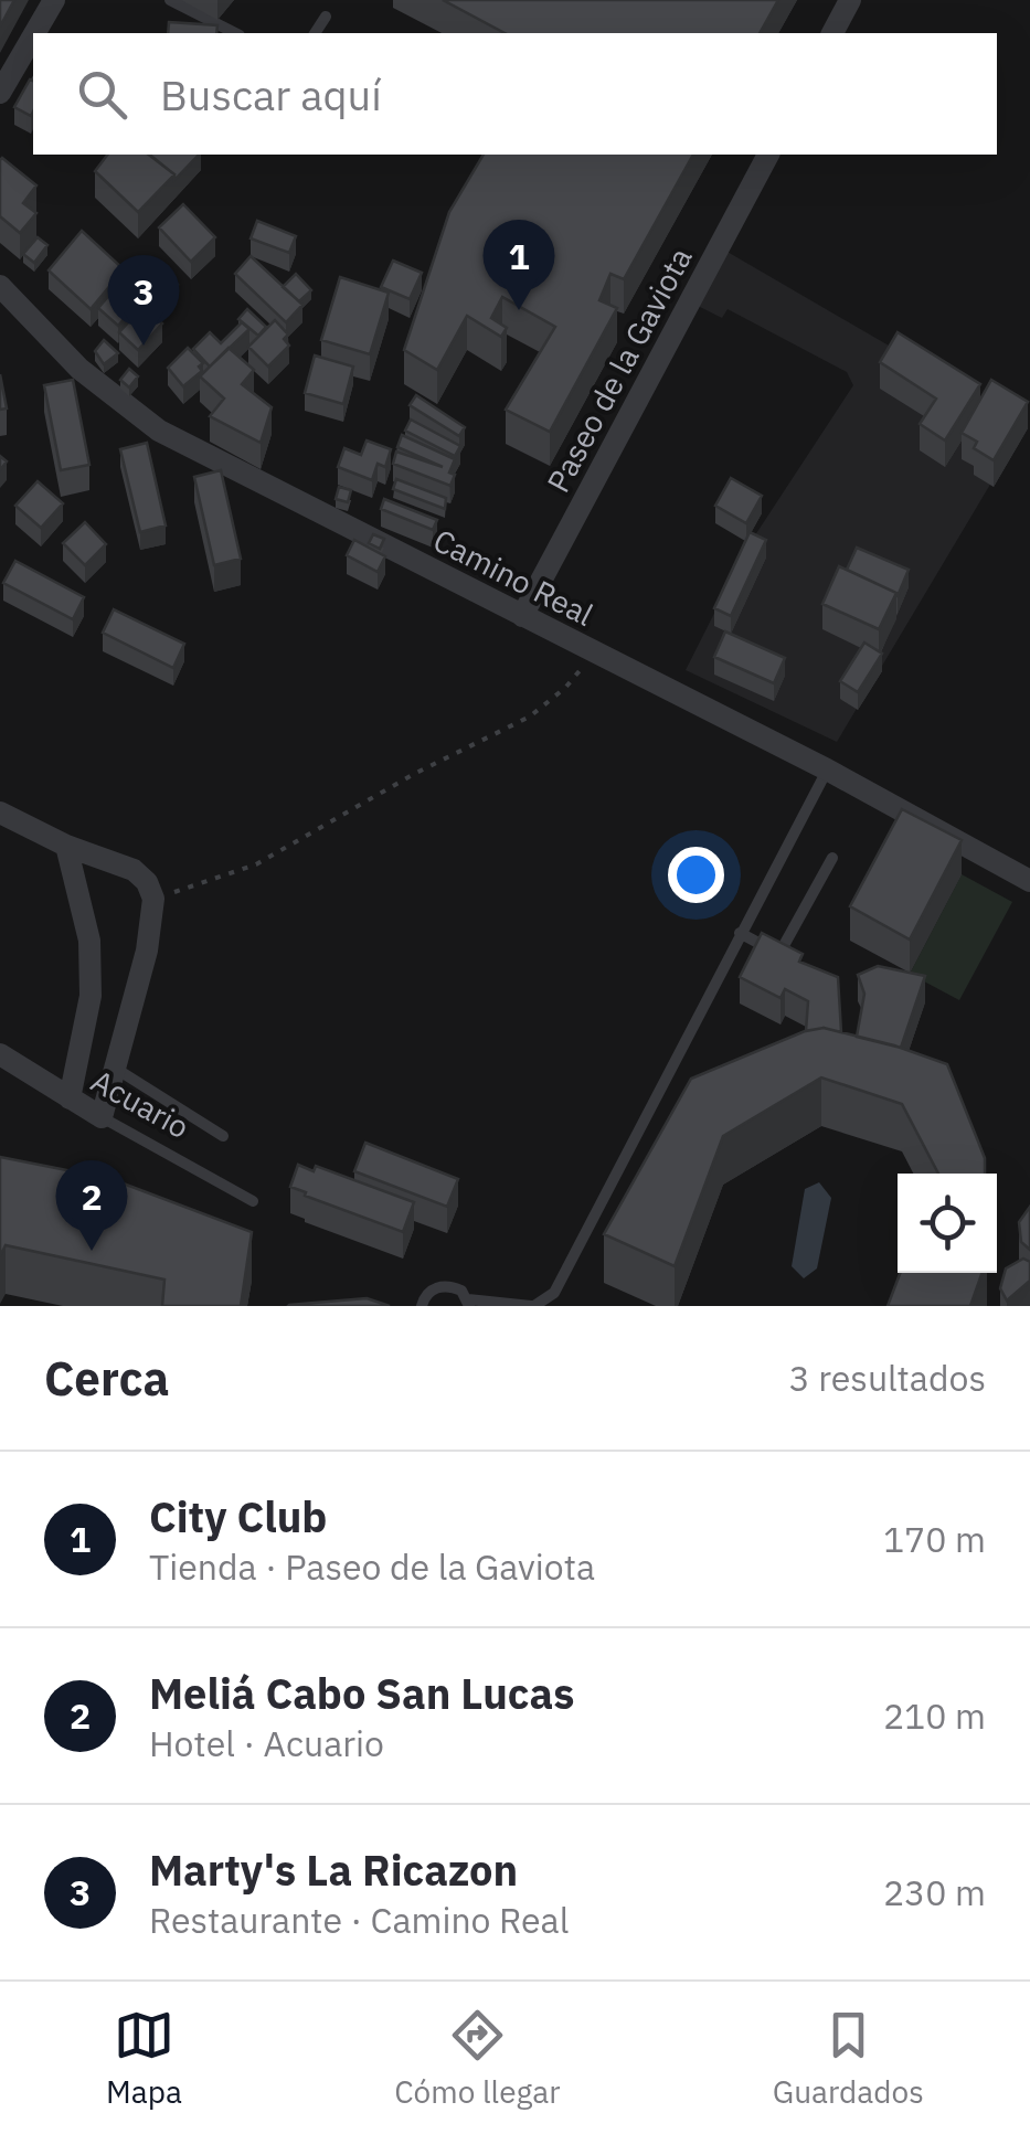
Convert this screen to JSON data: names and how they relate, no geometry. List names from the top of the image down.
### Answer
{
  "streets": {
    "street": ["Paseo de la Gaviota", "Camino Real", "Acuario"]
  },
  "crossings": [
    ["Paseo de la Gaviota", "Camino Real"]
  ],
  "page": {
    "search": "Buscar aquí",
    "pins": ["1", "3", "2"],
    "heading": ["Cerca", "3 resultados"],
    "list": [
      {
        "mark": "1",
        "name": "City Club",
        "note": "Tienda · Paseo de la Gaviota",
        "value": "170 m"
      },
      {
        "mark": "2",
        "name": "Meliá Cabo San Lucas",
        "note": "Hotel · Acuario",
        "value": "210 m"
      },
      {
        "mark": "3",
        "name": "Marty's La Ricazon",
        "note": "Restaurante · Camino Real",
        "value": "230 m"
      }
    ],
    "nav": ["Mapa", "Cómo llegar", "Guardados"]
  }
}
